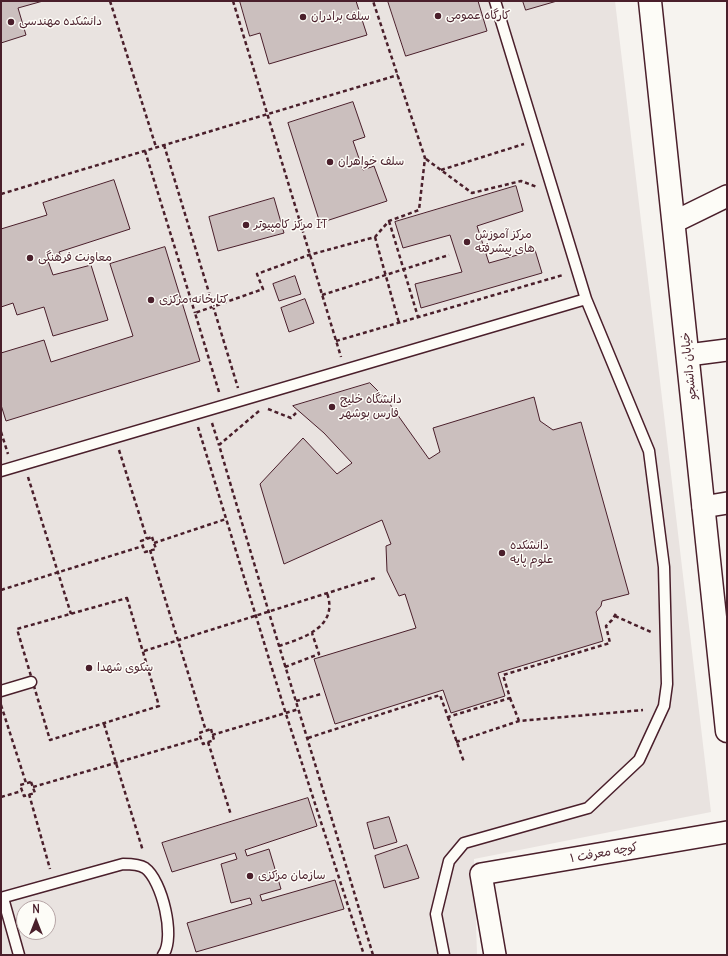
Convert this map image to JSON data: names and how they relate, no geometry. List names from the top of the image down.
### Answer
{
  "streets": {
    "street": ["خیابان دانشجو", "کوچه معرفت ۱"]
  },
  "places": [
    "کارگاه عمومی",
    "سلف برادران",
    "دانشکده مهندسی",
    "سلف خواهران",
    "مرکز کامپیوتر IT",
    "مرکز آموزش های پیشرفته",
    "معاونت فرهنگی",
    "کتابخانه مرکزی",
    "دانشگاه خلیج فارس بوشهر",
    "دانشکده علوم پایه",
    "سکوی شهدا",
    "سازمان مرکزی"
  ],
  "north": "top"
}
